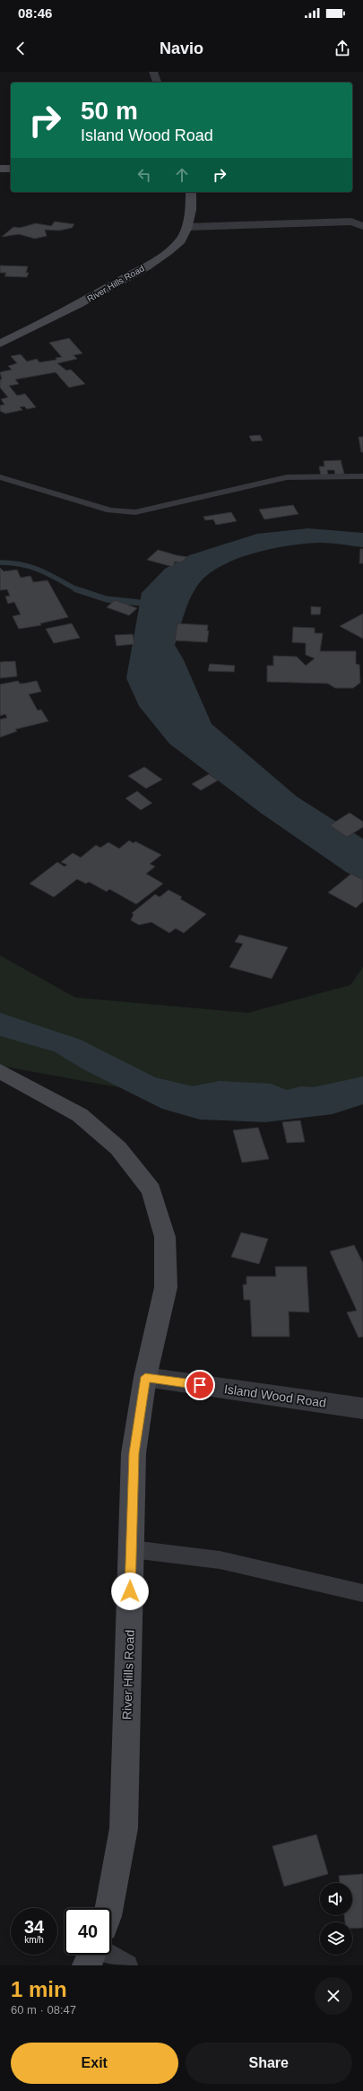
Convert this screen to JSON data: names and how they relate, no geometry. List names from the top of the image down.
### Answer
{
  "streets": {
    "street": ["River Hills Road", "Island Wood Road"]
  },
  "crossings": [
    ["River Hills Road", "Island Wood Road"]
  ],
  "page": {
    "status": "08:46",
    "header": "Navio",
    "turn": ["50 m", "Island Wood Road"],
    "speed": "34 km/h",
    "limit": "40",
    "heading": ["1 min", "60 m · 08:47"],
    "buttons": ["Exit", "Share"]
  }
}
